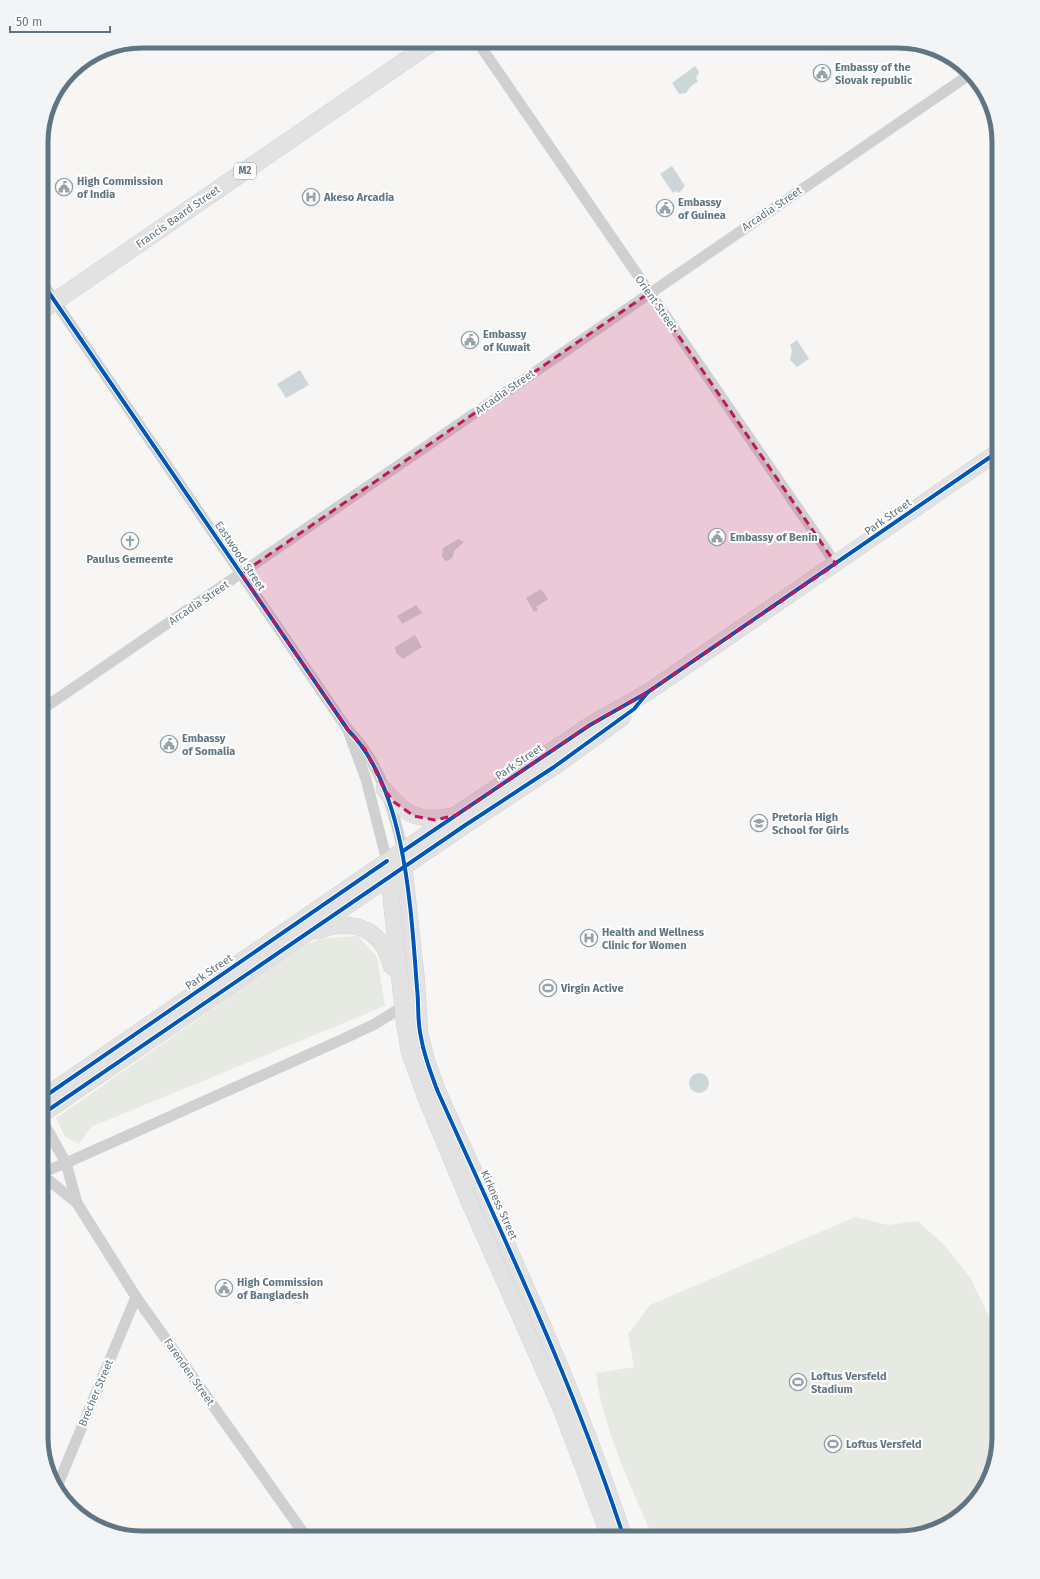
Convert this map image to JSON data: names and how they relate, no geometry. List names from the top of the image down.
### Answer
{
  "streets": {
    "main road": ["M2", "Francis Baard Street"],
    "street": [
      "Arcadia Street",
      "Orient Street",
      "Park Street",
      "Eastwood Street",
      "Kirkness Street",
      "Farenden Street",
      "Brecher Street"
    ]
  },
  "crossings": [
    ["Arcadia Street", "Orient Street"],
    ["Arcadia Street", "Eastwood Street"],
    ["Francis Baard Street", "Eastwood Street"],
    ["Orient Street", "Park Street"],
    ["Park Street", "Eastwood Street"],
    ["Park Street", "Kirkness Street"],
    ["Eastwood Street", "Kirkness Street"],
    ["Farenden Street", "Brecher Street"]
  ],
  "places": {
    "public building": [
      "Embassy of the Slovak republic",
      "High Commission of India",
      "Embassy of Guinea",
      "Embassy of Kuwait",
      "Embassy of Benin",
      "Embassy of Somalia",
      "High Commission of Bangladesh"
    ],
    "hospital": ["Akeso Arcadia", "Health and Wellness Clinic for Women"],
    "church": ["Paulus Gemeente"],
    "school or university": ["Pretoria High School for Girls"],
    "sports": ["Virgin Active", "Loftus Versfeld Stadium", "Loftus Versfeld"]
  },
  "scale_bar": "50 m"
}
